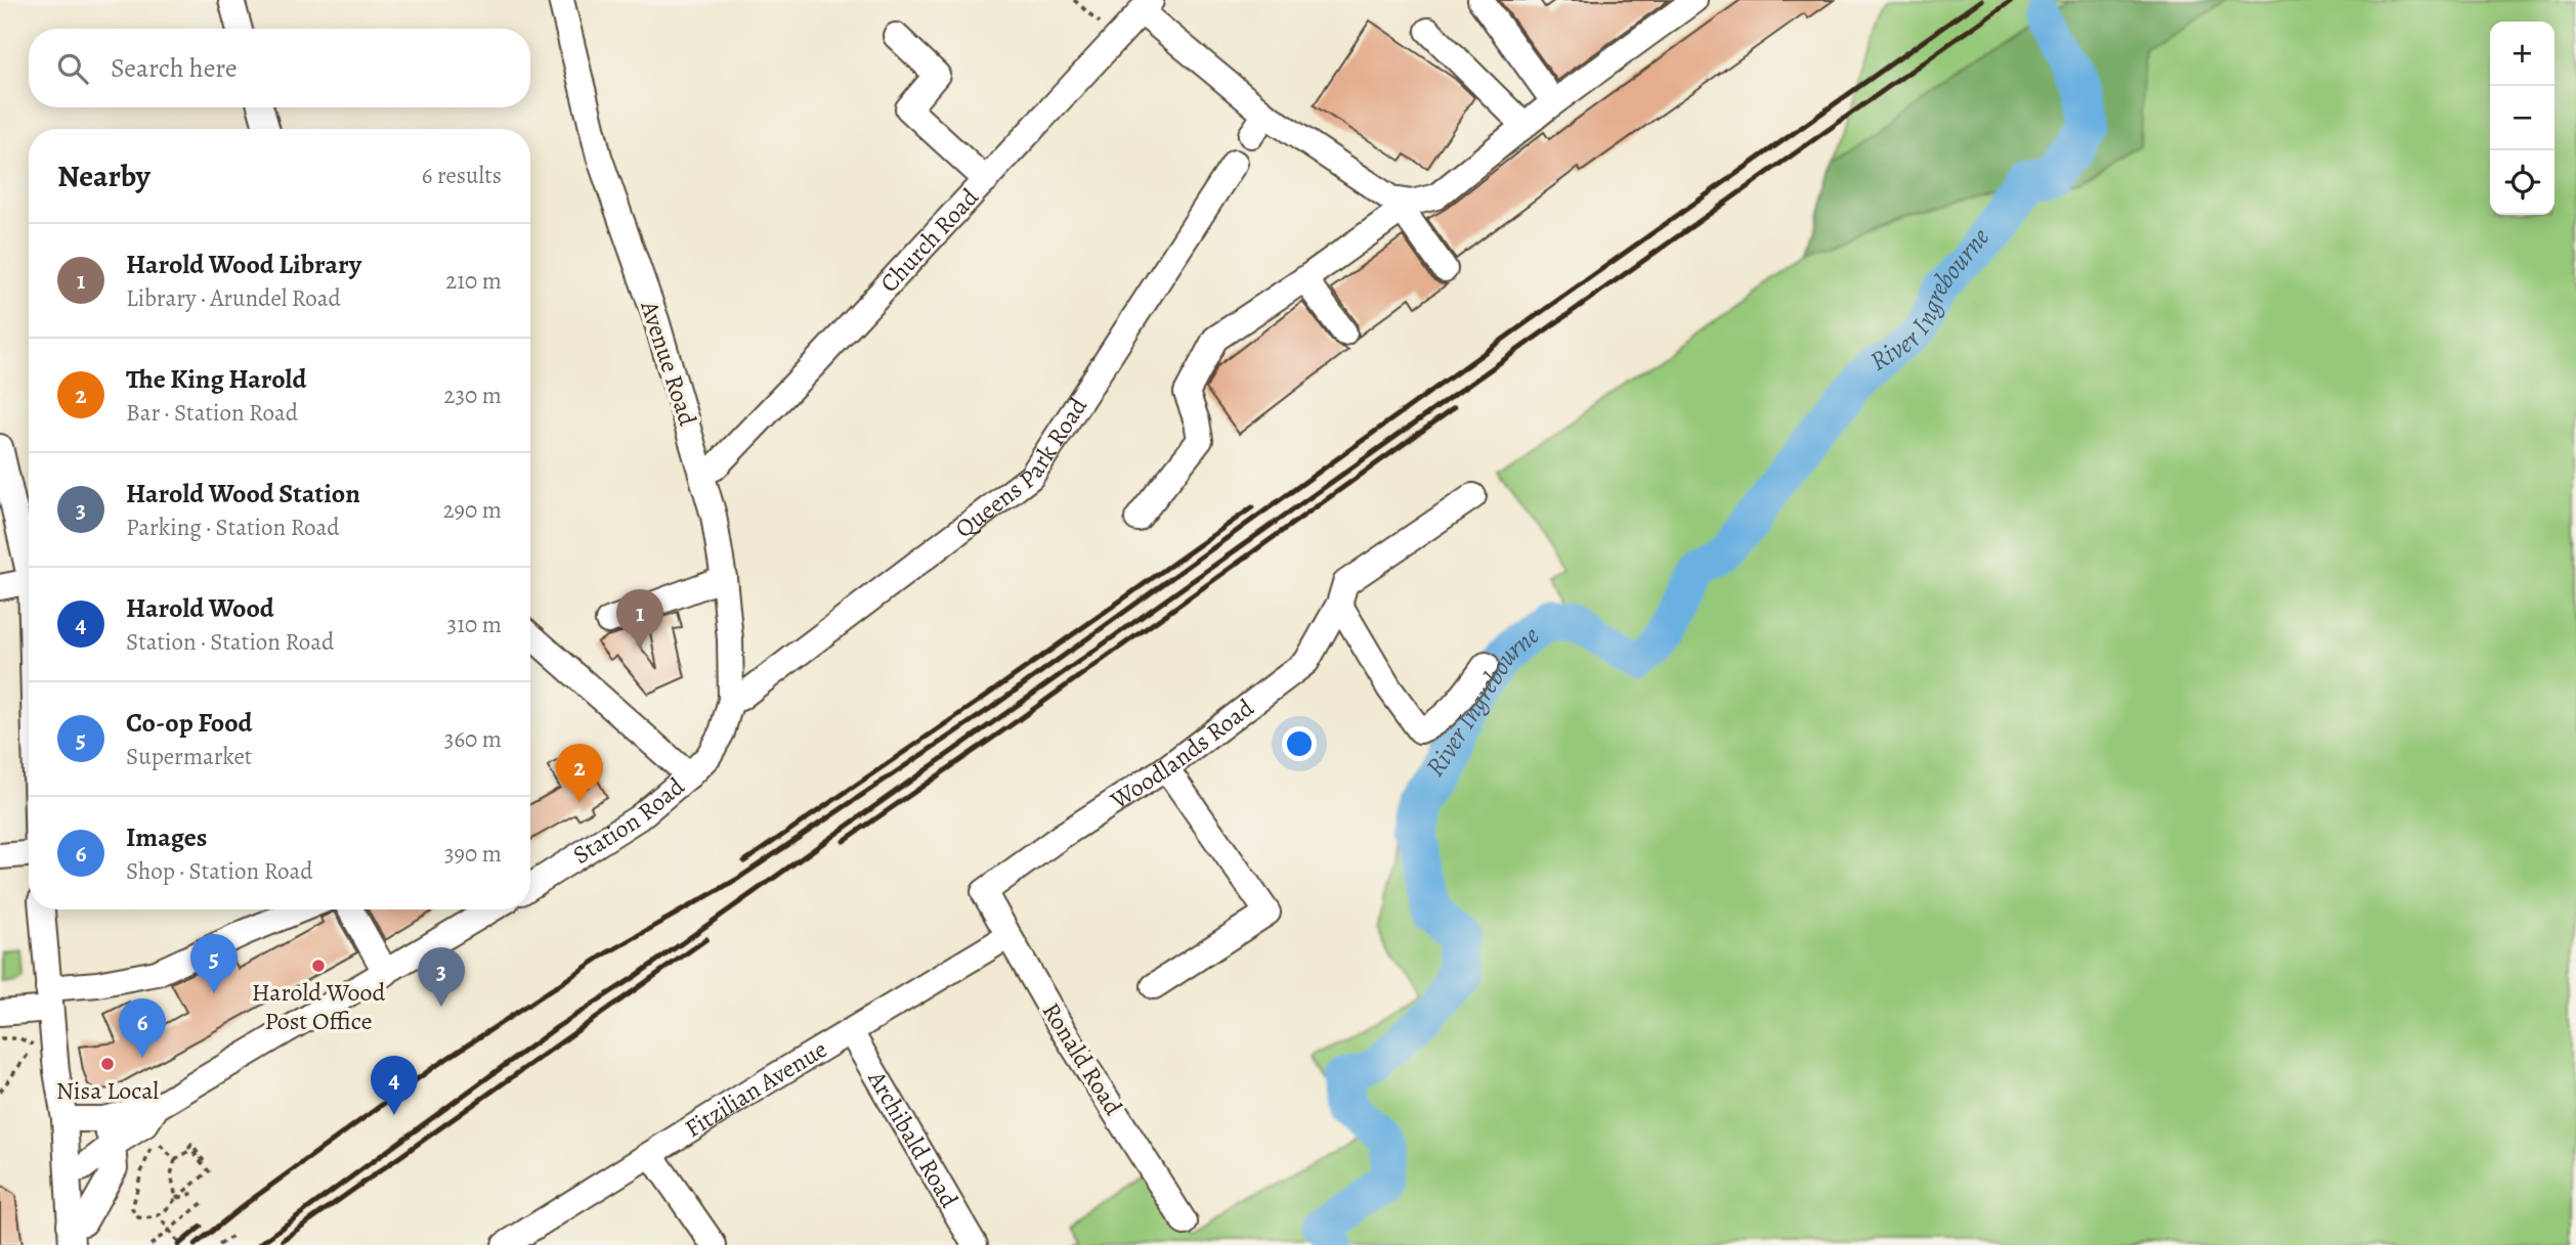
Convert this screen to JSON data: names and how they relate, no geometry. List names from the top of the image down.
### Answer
{
  "streets": {
    "street": [
      "Church Road",
      "Avenue Road",
      "Queens Park Road",
      "Woodlands Road",
      "Station Road",
      "Ronald Road",
      "Fitzilian Avenue",
      "Archibald Road"
    ]
  },
  "crossings": [
    ["Church Road", "Avenue Road"],
    ["Avenue Road", "Queens Park Road"],
    ["Avenue Road", "Station Road"],
    ["Woodlands Road", "Ronald Road"],
    ["Ronald Road", "Fitzilian Avenue"],
    ["Fitzilian Avenue", "Archibald Road"]
  ],
  "water": ["River Ingrebourne"],
  "places": ["Harold Wood Post Office", "Nisa Local"],
  "page": {
    "map_buttons": ["+", "−"],
    "search": "Search here",
    "heading": ["Nearby", "6 results"],
    "list": [
      {
        "mark": "1",
        "name": "Harold Wood Library",
        "note": "Library · Arundel Road",
        "value": "210 m"
      },
      {
        "mark": "2",
        "name": "The King Harold",
        "note": "Bar · Station Road",
        "value": "230 m"
      },
      {
        "mark": "3",
        "name": "Harold Wood Station",
        "note": "Parking · Station Road",
        "value": "290 m"
      },
      {
        "mark": "4",
        "name": "Harold Wood",
        "note": "Station · Station Road",
        "value": "310 m"
      },
      {
        "mark": "5",
        "name": "Co-op Food",
        "note": "Supermarket",
        "value": "360 m"
      },
      {
        "mark": "6",
        "name": "Images",
        "note": "Shop · Station Road",
        "value": "390 m"
      }
    ],
    "pins": [
      "1",
      "2",
      "5",
      "3",
      "6",
      "4"
    ]
  }
}
